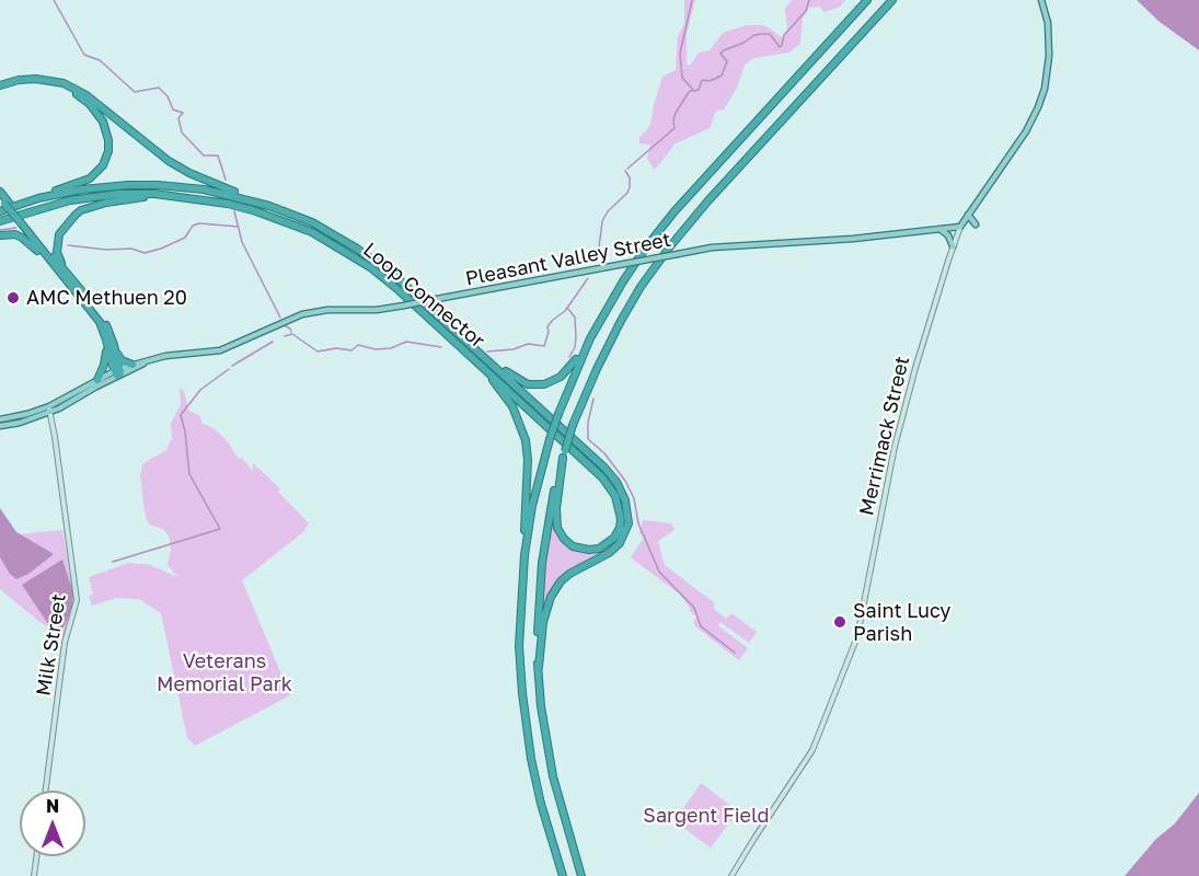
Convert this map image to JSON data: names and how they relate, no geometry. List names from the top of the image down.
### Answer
{
  "streets": {
    "highway": ["Loop Connector"],
    "main road": ["Pleasant Valley Street", "Merrimack Street", "Milk Street"]
  },
  "crossings": [
    ["Pleasant Valley Street", "Merrimack Street"],
    ["Pleasant Valley Street", "Milk Street"]
  ],
  "parks": ["Veterans Memorial Park", "Sargent Field"],
  "places": ["AMC Methuen 20", "Saint Lucy Parish"],
  "north": "top"
}
